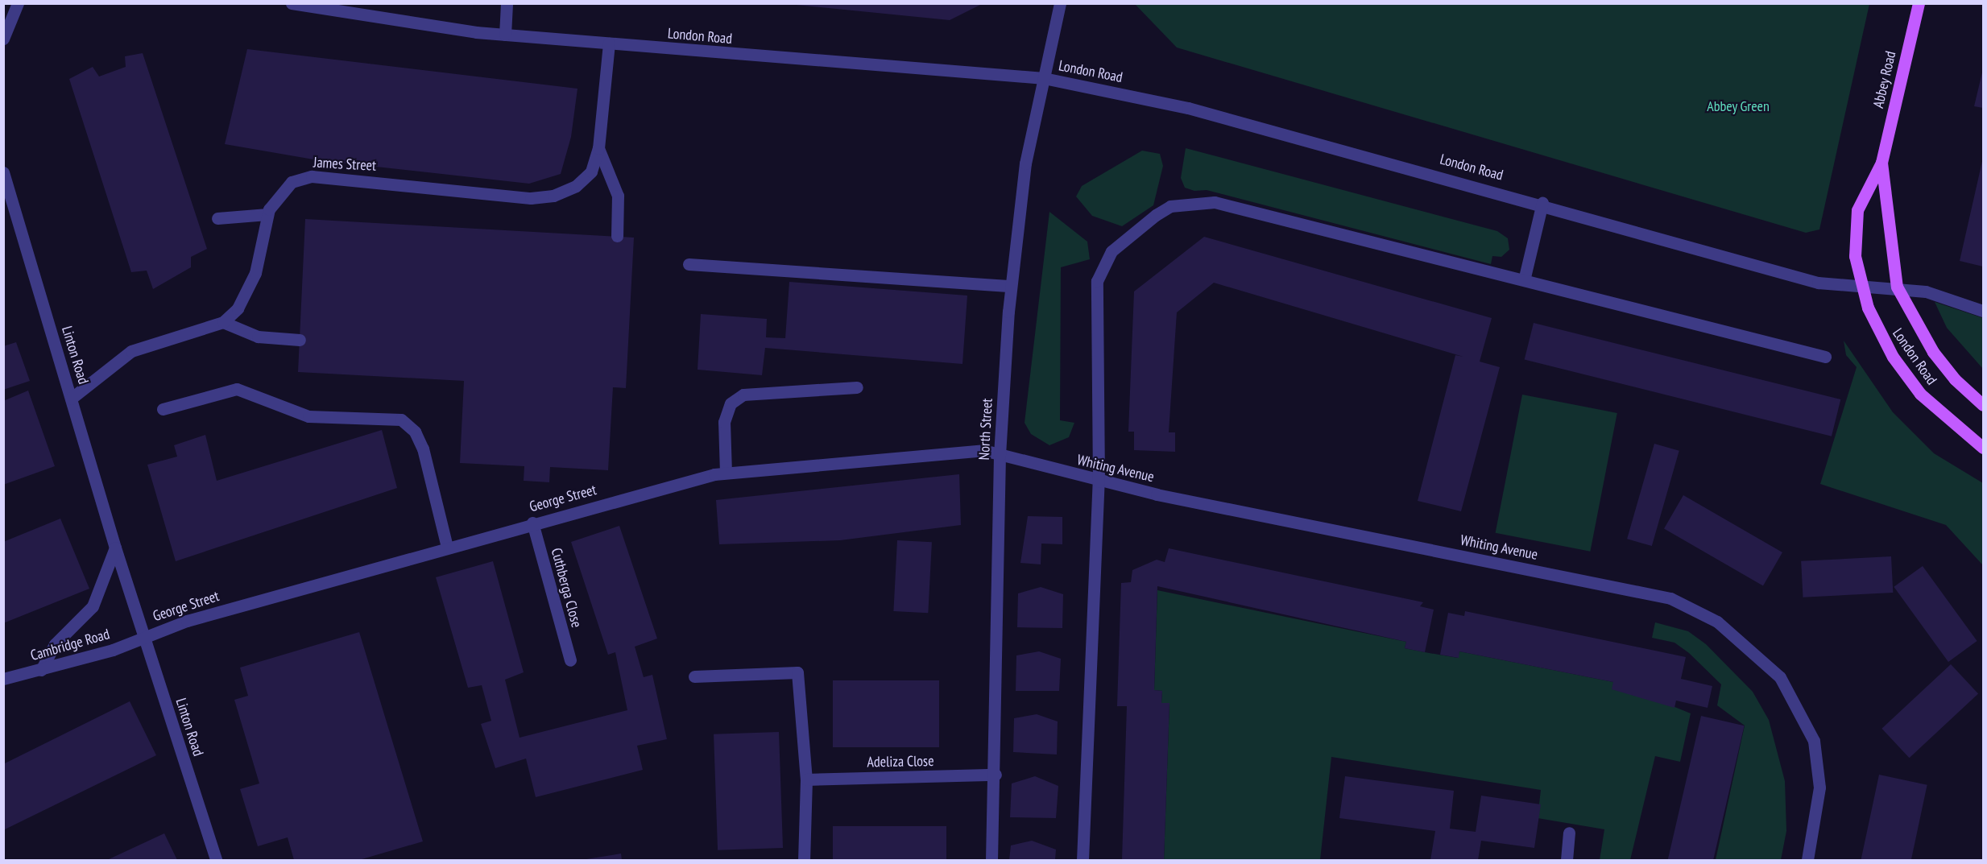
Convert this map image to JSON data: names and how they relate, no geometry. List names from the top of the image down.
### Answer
{
  "streets": {
    "main road": ["London Road", "Abbey Road"],
    "street": [
      "James Street",
      "Linton Road",
      "North Street",
      "Whiting Avenue",
      "George Street",
      "Cuthberga Close",
      "Cambridge Road",
      "Adeliza Close"
    ]
  },
  "crossings": [
    ["London Road", "Abbey Road"],
    ["London Road", "James Street"],
    ["London Road", "North Street"],
    ["Linton Road", "George Street"],
    ["Linton Road", "Cambridge Road"],
    ["North Street", "Whiting Avenue"],
    ["North Street", "George Street"],
    ["North Street", "Adeliza Close"],
    ["Whiting Avenue", "George Street"],
    ["George Street", "Cuthberga Close"],
    ["George Street", "Cambridge Road"]
  ],
  "parks": ["Abbey Green"]
}
